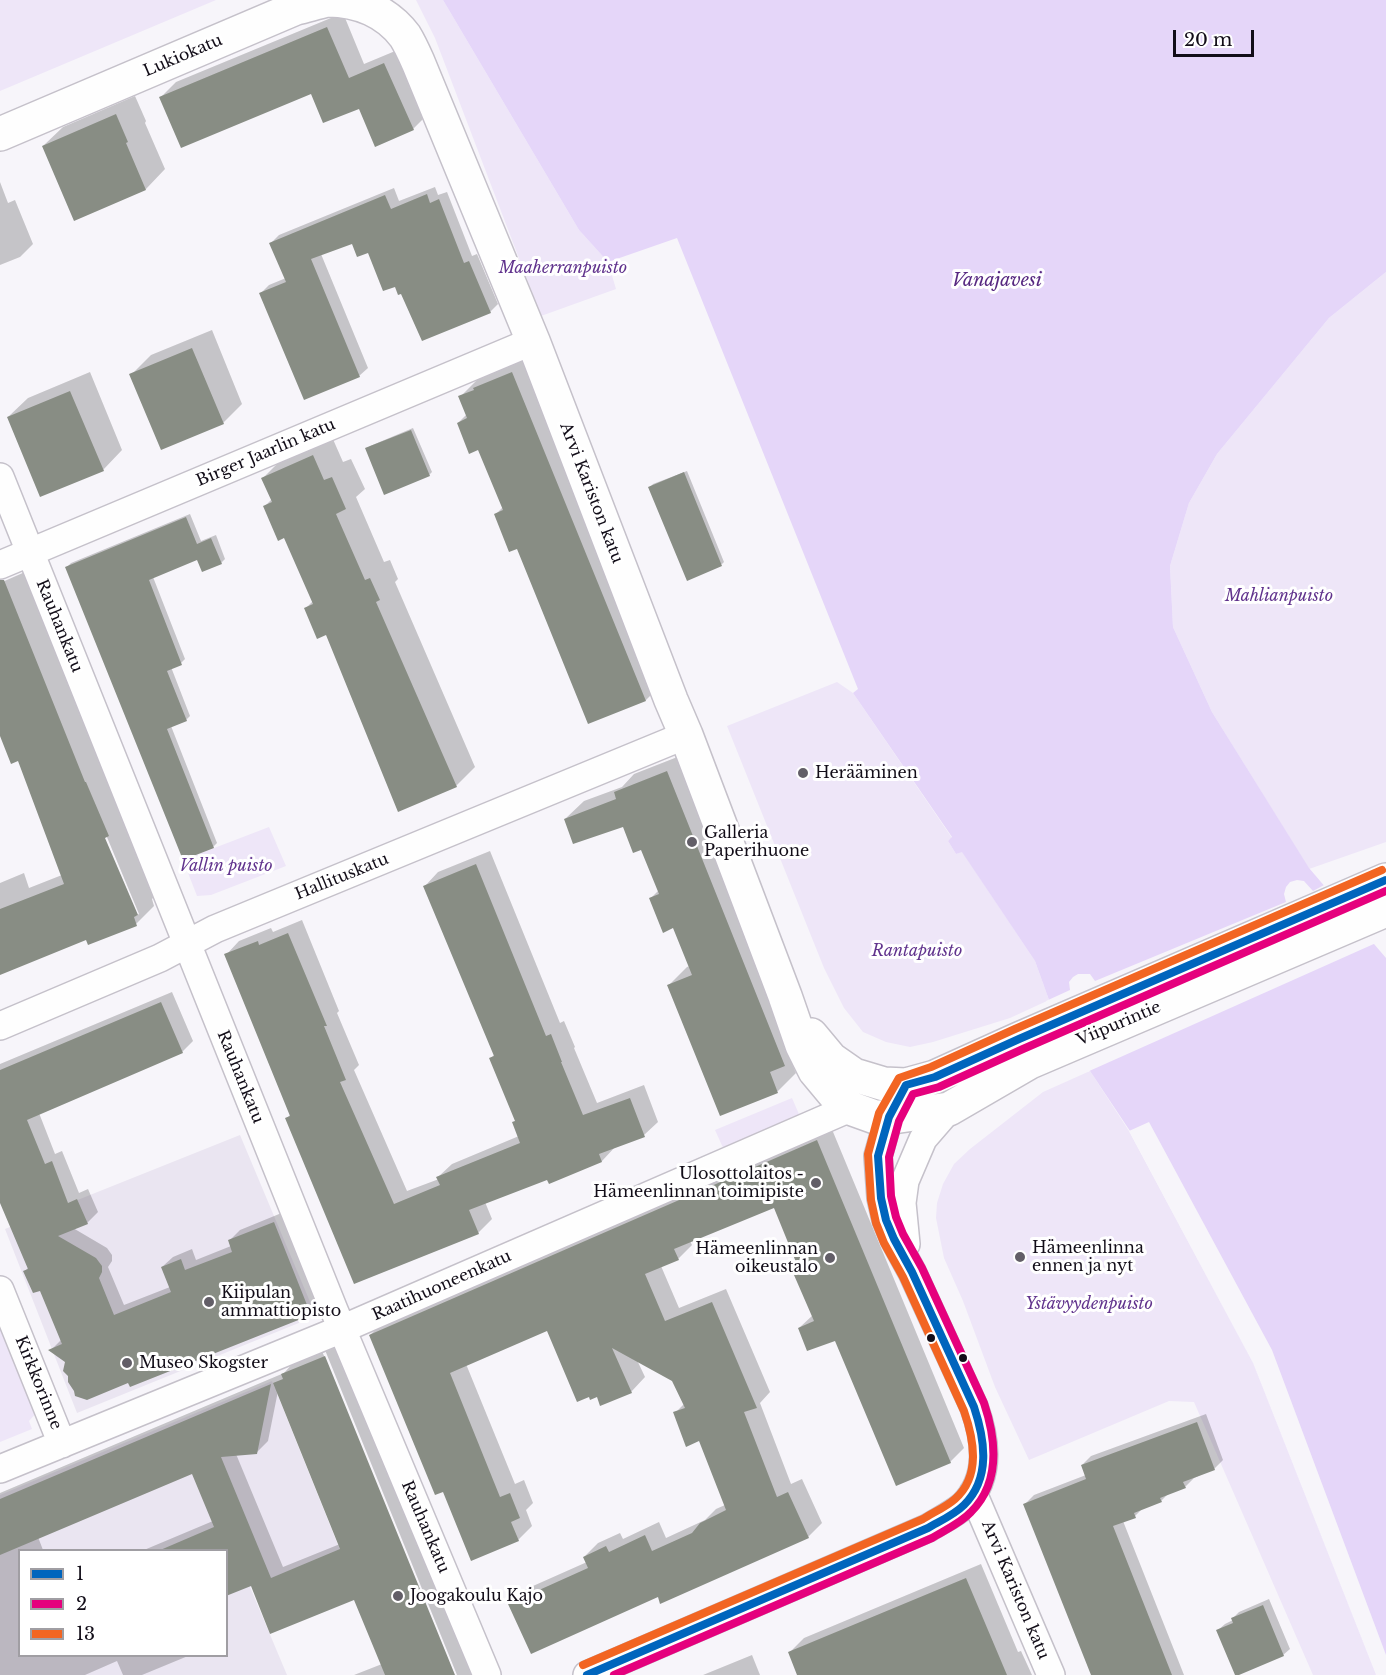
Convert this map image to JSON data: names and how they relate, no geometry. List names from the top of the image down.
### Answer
{
  "streets": {
    "main road": ["Lukiokatu", "Arvi Kariston katu", "Viipurintie"],
    "street": [
      "Birger Jaarlin katu",
      "Rauhankatu",
      "Hallituskatu",
      "Raatihuoneenkatu",
      "Kirkkorinne"
    ]
  },
  "crossings": [
    ["Lukiokatu", "Arvi Kariston katu"],
    ["Birger Jaarlin katu", "Arvi Kariston katu"],
    ["Birger Jaarlin katu", "Rauhankatu"],
    ["Arvi Kariston katu", "Hallituskatu"],
    ["Arvi Kariston katu", "Viipurintie"],
    ["Arvi Kariston katu", "Raatihuoneenkatu"],
    ["Rauhankatu", "Hallituskatu"],
    ["Rauhankatu", "Raatihuoneenkatu"],
    ["Viipurintie", "Raatihuoneenkatu"],
    ["Raatihuoneenkatu", "Kirkkorinne"]
  ],
  "water": ["Vanajavesi"],
  "parks": [
    "Maaherranpuisto",
    "Mahlianpuisto",
    "Vallin puisto",
    "Rantapuisto",
    "Ystävyydenpuisto"
  ],
  "places": [
    "Herääminen",
    "Galleria Paperihuone",
    "Ulosottolaitos - Hämeenlinnan toimipiste",
    "Hämeenlinna ennen ja nyt",
    "Hämeenlinnan oikeustalo",
    "Kiipulan ammattiopisto",
    "Museo Skogster",
    "Joogakoulu Kajo"
  ],
  "lines": ["transit line 13", "transit line 1", "transit line 2"],
  "legend": ["1", "2", "13"],
  "scale_bar": "20 m"
}
